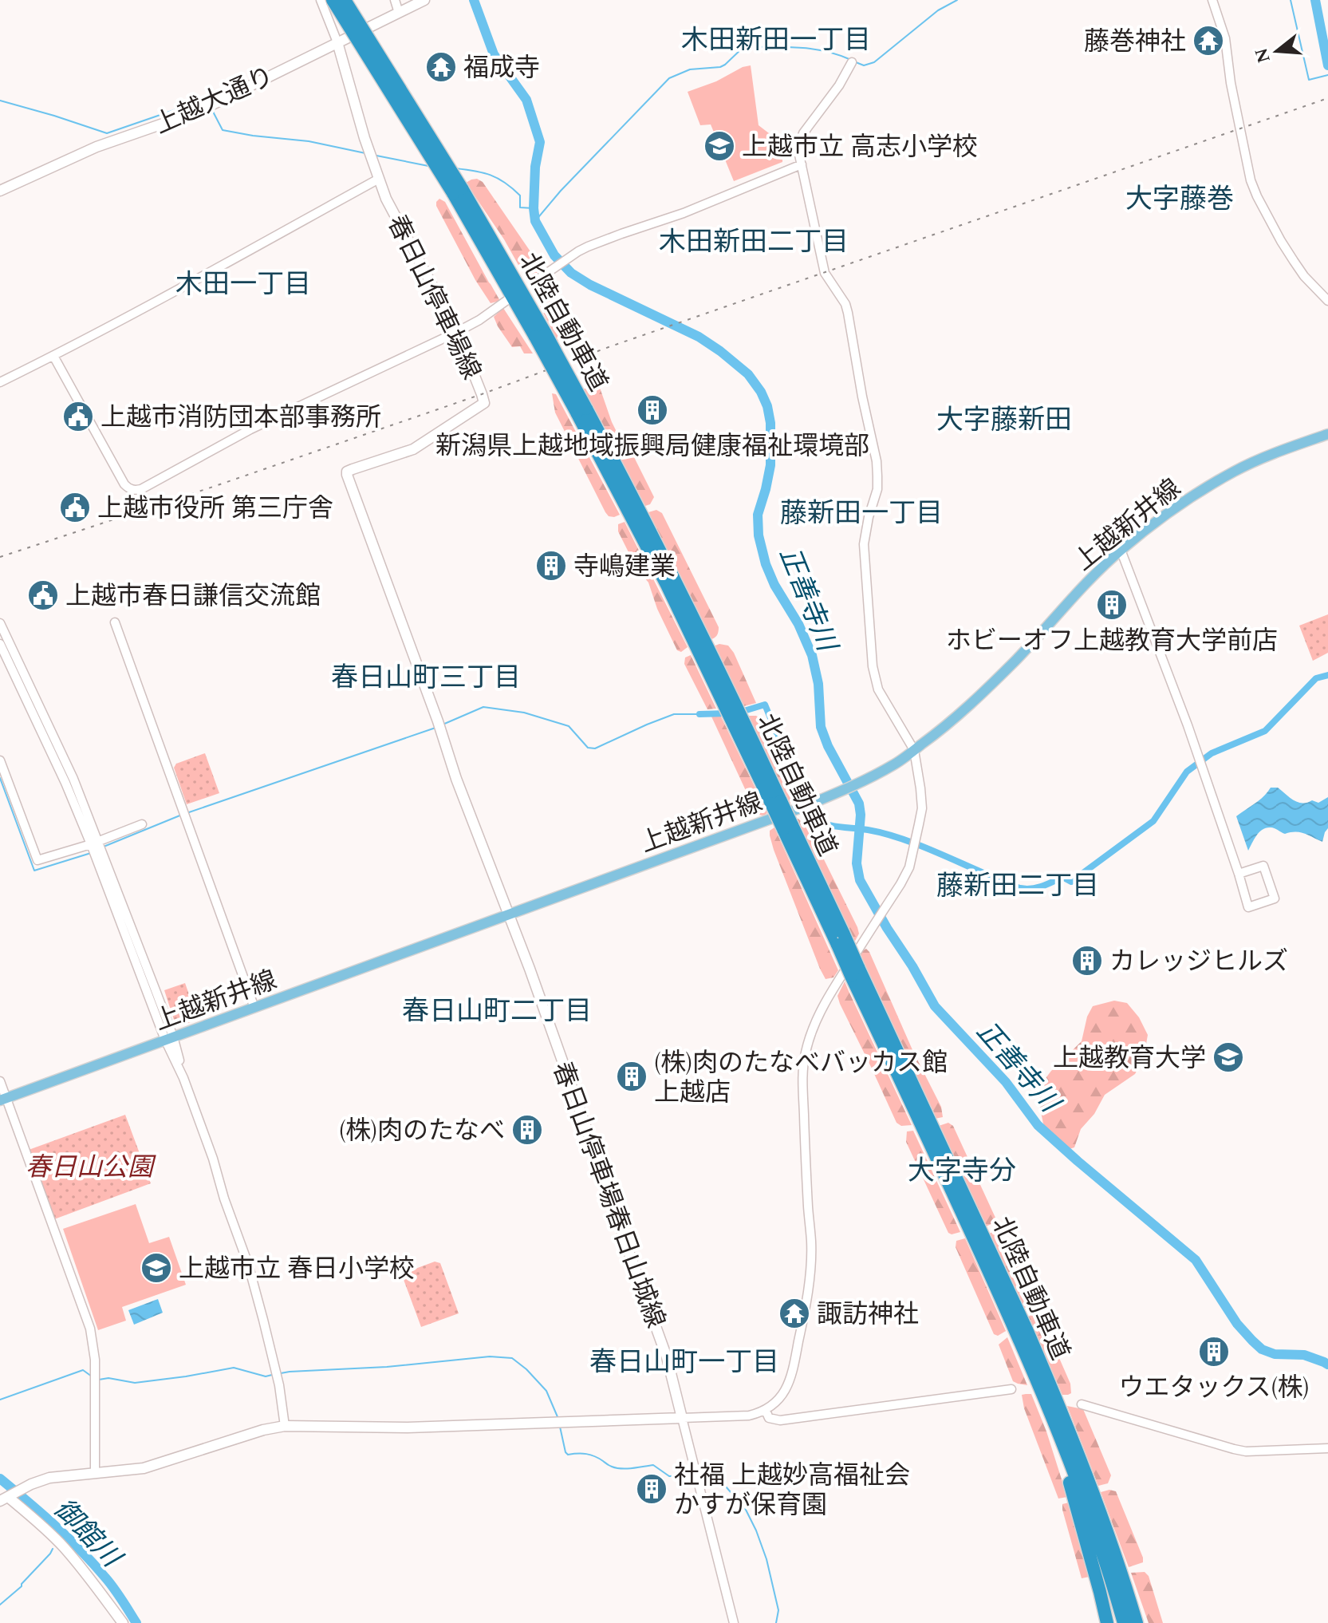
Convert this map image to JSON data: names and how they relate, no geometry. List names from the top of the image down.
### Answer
{
  "streets": {
    "highway": ["北陸自動車道"],
    "main road": [
      "上越大通り",
      "春日山停車場線",
      "上越新井線",
      "春日山停車場春日山城線"
    ]
  },
  "crossings": [
    ["上越大通り", "春日山停車場線"],
    ["春日山停車場線", "春日山停車場春日山城線"],
    ["上越新井線", "春日山停車場春日山城線"]
  ],
  "districts": [
    "木田新田一丁目",
    "大字藤巻",
    "木田新田二丁目",
    "木田一丁目",
    "大字藤新田",
    "藤新田一丁目",
    "春日山町三丁目",
    "藤新田二丁目",
    "春日山町二丁目",
    "大字寺分",
    "春日山町一丁目"
  ],
  "water": ["正善寺川", "御館川"],
  "parks": ["春日山公園"],
  "places": {
    "temple": ["藤巻神社", "福成寺", "諏訪神社"],
    "school or university": ["上越市立 高志小学校", "上越教育大学", "上越市立 春日小学校"],
    "building": [
      "新潟県上越地域振興局健康福祉環境部",
      "寺嶋建業",
      "ホビーオフ上越教育大学前店",
      "カレッジヒルズ",
      "(株)肉のたなべバッカス館 上越店",
      "(株)肉のたなべ",
      "ウエタックス(株)",
      "社福 上越妙高福祉会 かすが保育園"
    ],
    "public building": ["上越市消防団本部事務所", "上越市役所 第三庁舎", "上越市春日謙信交流館"]
  },
  "north": "left"
}
